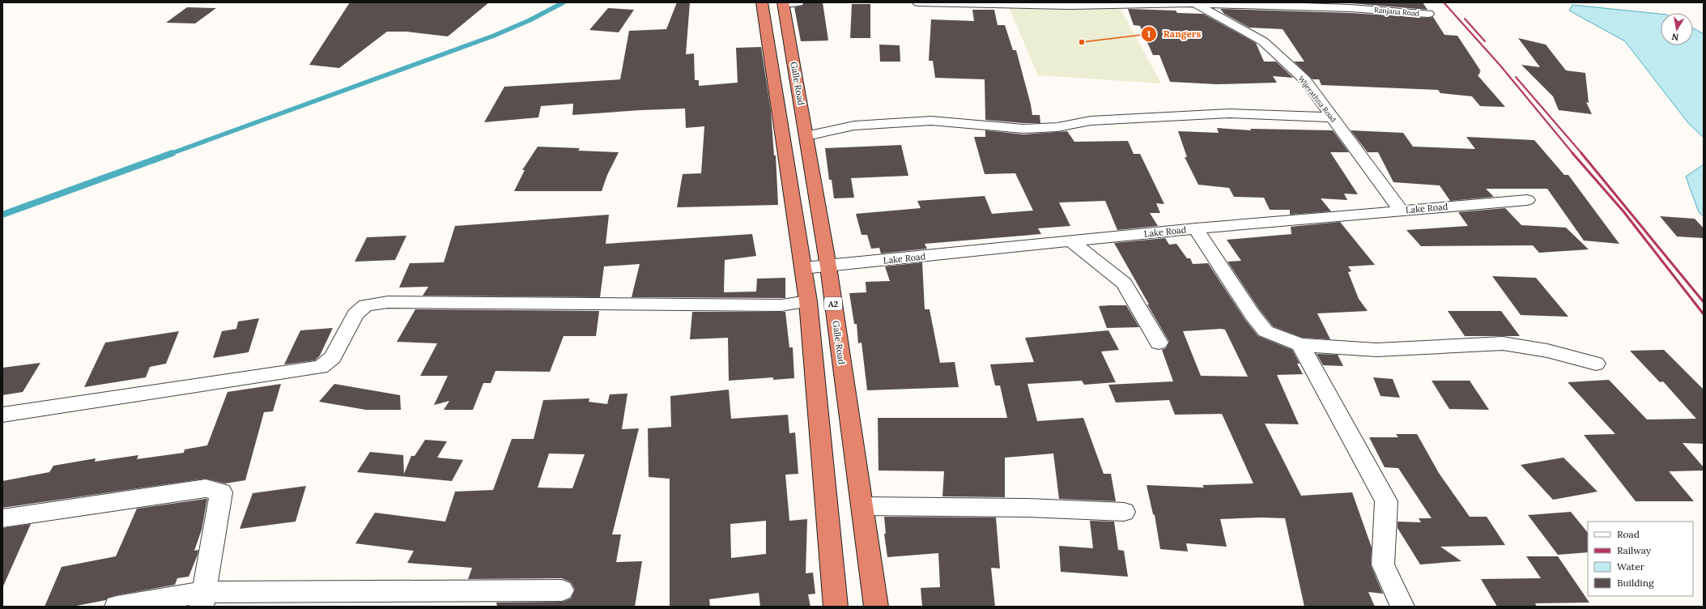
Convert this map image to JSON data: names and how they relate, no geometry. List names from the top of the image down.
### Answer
{
  "streets": {
    "highway": ["Galle Road", "A2"],
    "street": ["Ranjana Road", "Wijerathna Road", "Lake Road"]
  },
  "crossings": [
    ["Ranjana Road", "Wijerathna Road"],
    ["Galle Road", "Lake Road"],
    ["Wijerathna Road", "Lake Road"]
  ],
  "places": ["Rangers"],
  "legend": [
    "Road",
    "Railway",
    "Water",
    "Building"
  ],
  "north": "bottom"
}
